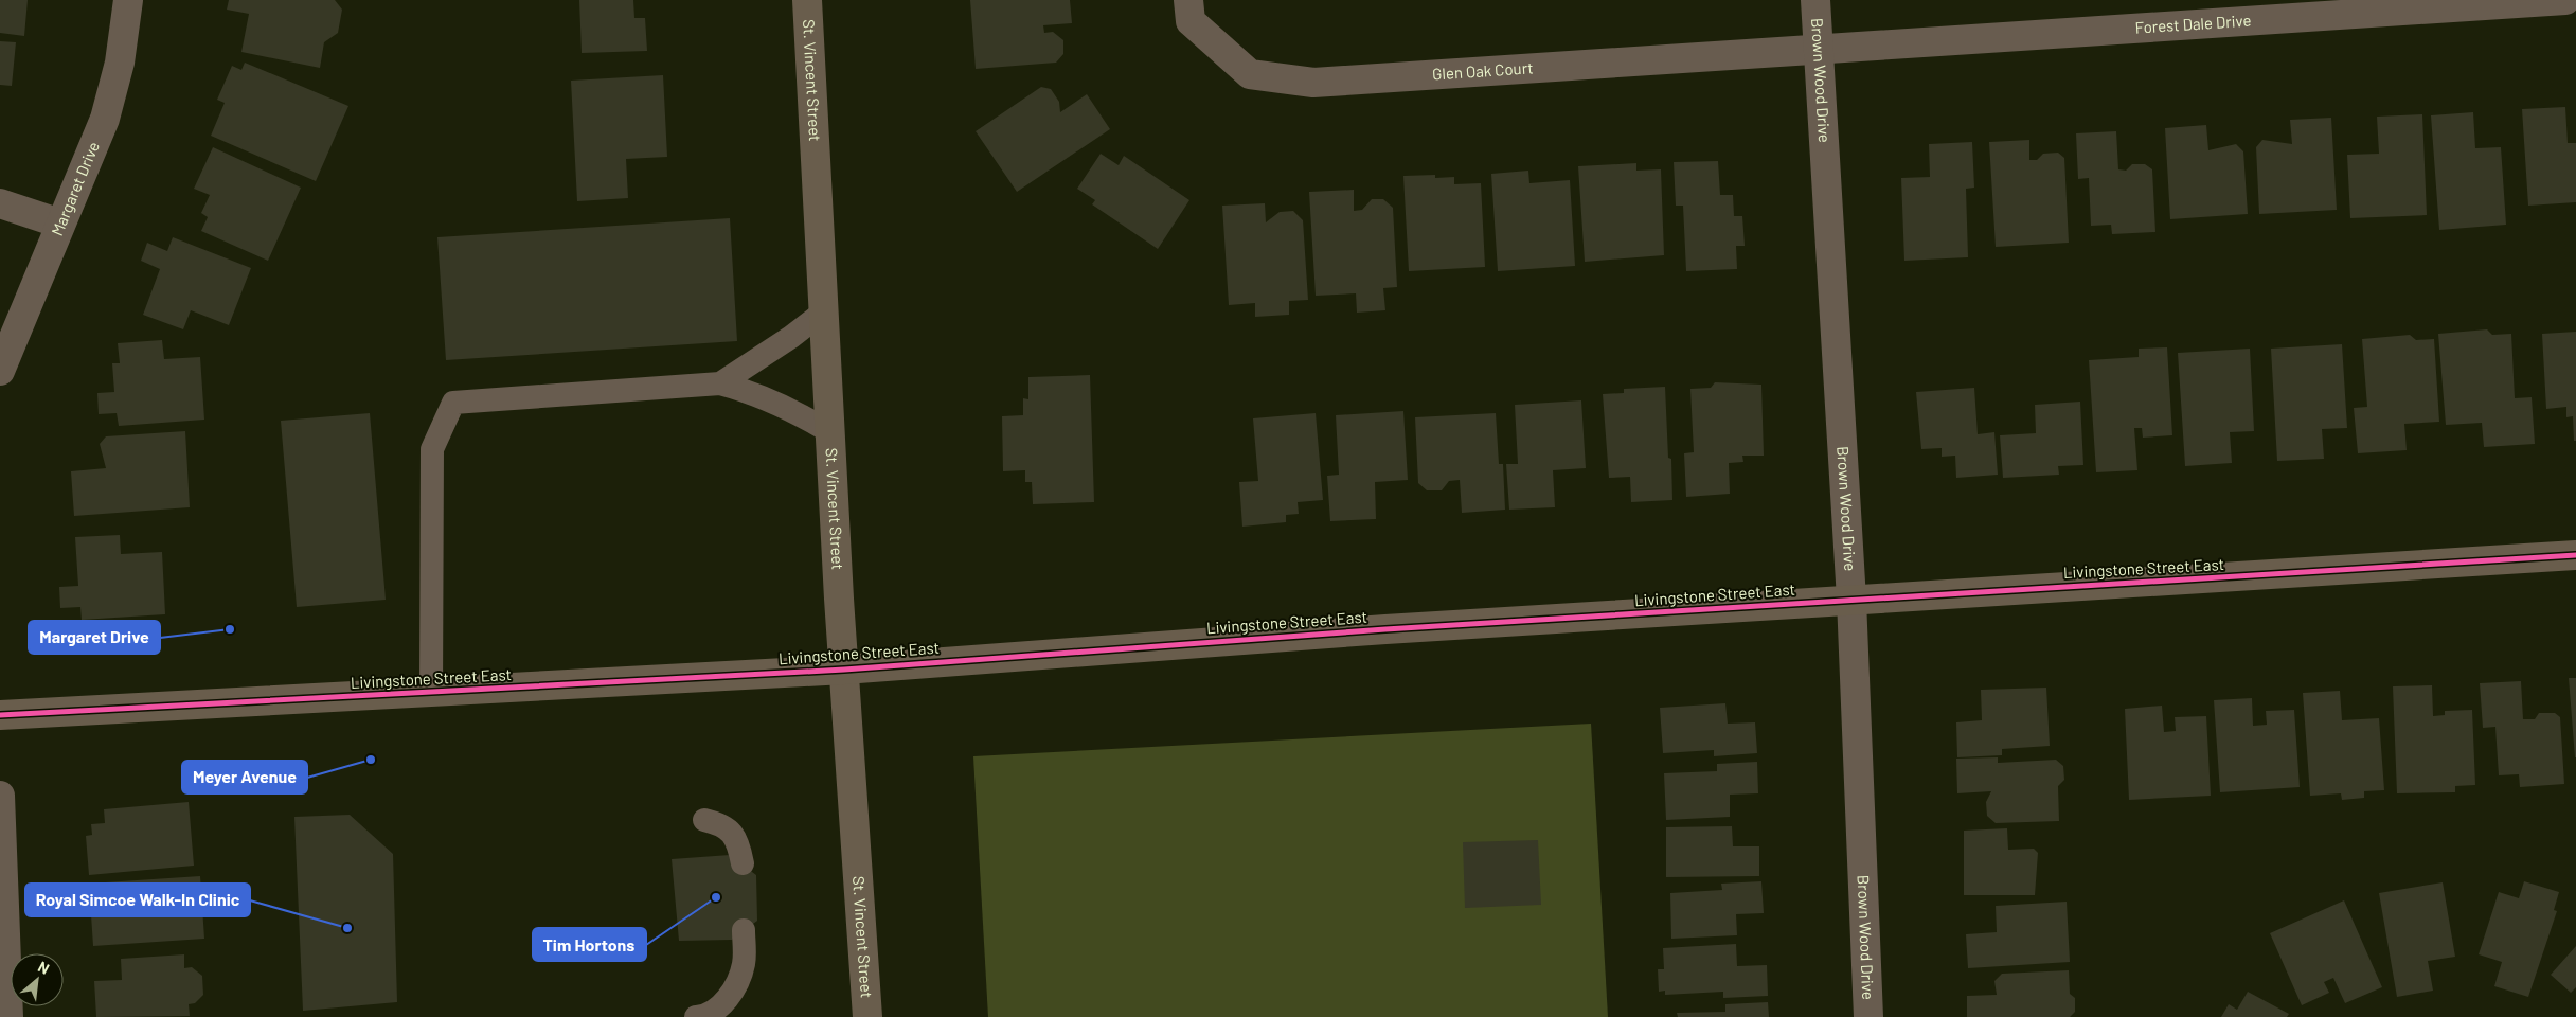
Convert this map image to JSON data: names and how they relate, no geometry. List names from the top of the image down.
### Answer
{
  "streets": {
    "street": [
      "Forest Dale Drive",
      "Glen Oak Court",
      "St. Vincent Street",
      "Brown Wood Drive",
      "Margaret Drive",
      "Livingstone Street East"
    ]
  },
  "crossings": [
    ["Forest Dale Drive", "Glen Oak Court"],
    ["Forest Dale Drive", "Brown Wood Drive"],
    ["Glen Oak Court", "Brown Wood Drive"],
    ["St. Vincent Street", "Livingstone Street East"],
    ["Brown Wood Drive", "Livingstone Street East"]
  ],
  "places": [
    "Margaret Drive",
    "Meyer Avenue",
    "Tim Hortons",
    "Royal Simcoe Walk-In Clinic"
  ],
  "north": "top right"
}
